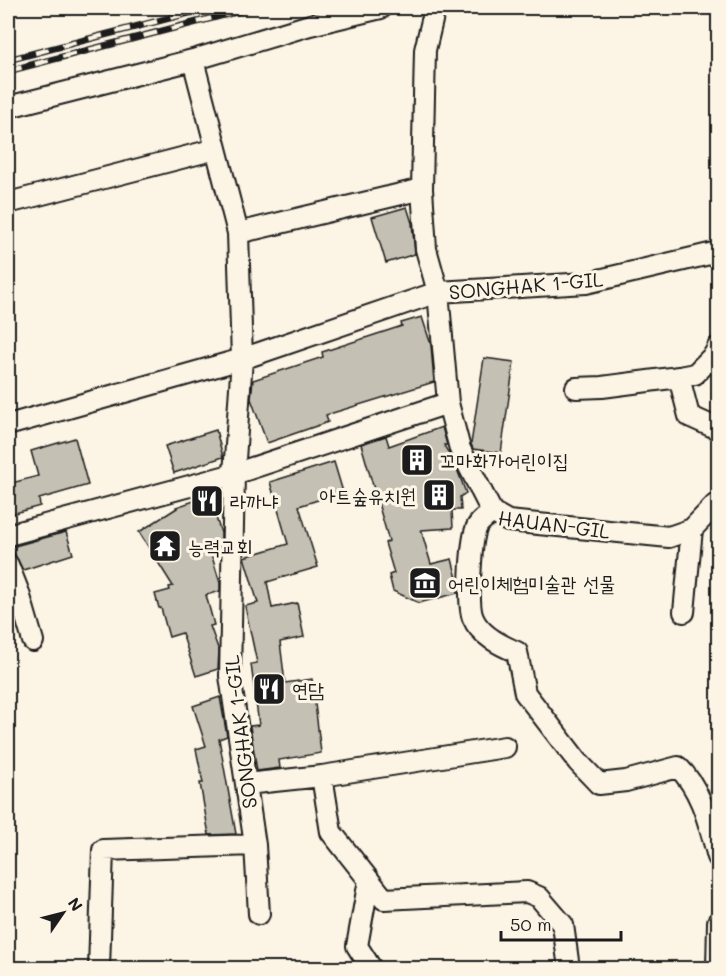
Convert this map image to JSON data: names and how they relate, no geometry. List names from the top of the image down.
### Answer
{
  "streets": {
    "street": ["SONGHAK 1-GIL", "HAUAN-GIL"]
  },
  "crossings": [
    ["SONGHAK 1-GIL", "HAUAN-GIL"]
  ],
  "places": {
    "building": ["꼬마화가어린이집", "아트숲유치원"],
    "restaurant": ["라까냐", "연담"],
    "temple": ["능력교회"],
    "museum": ["어린이체험미술관 선물"]
  },
  "scale_bar": "50 m",
  "north": "top right"
}
